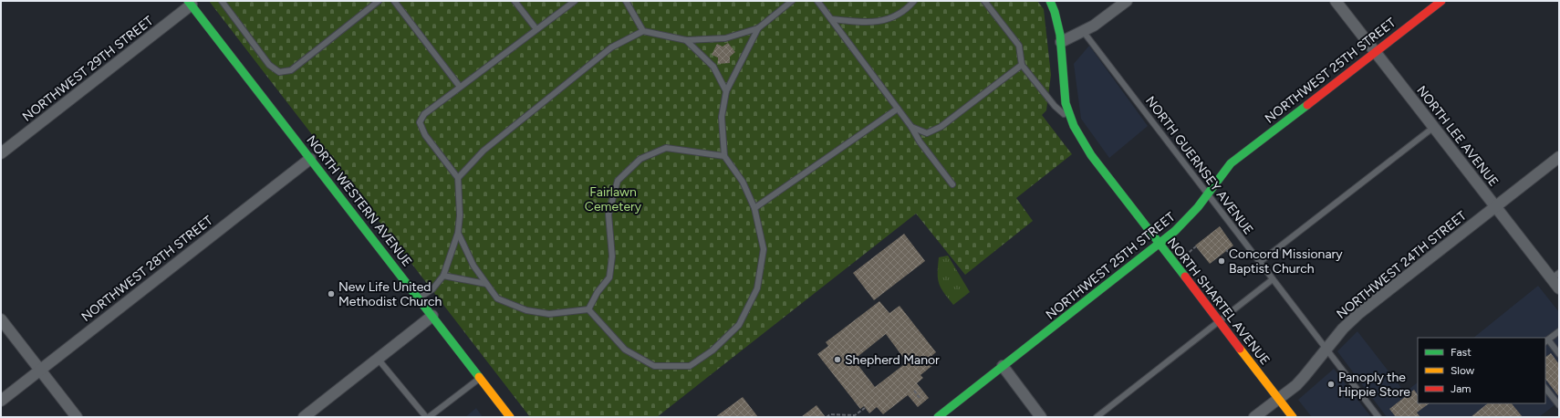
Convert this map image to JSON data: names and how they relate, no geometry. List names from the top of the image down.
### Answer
{
  "streets": {
    "street": [
      "NORTHWEST 29TH STREET",
      "NORTHWEST 25TH STREET",
      "NORTH LEE AVENUE",
      "NORTH WESTERN AVENUE",
      "NORTHWEST 24TH STREET",
      "NORTHWEST 28TH STREET",
      "NORTH SHARTEL AVENUE"
    ],
    "lane": ["NORTH GUERNSEY AVENUE"]
  },
  "crossings": [
    ["NORTHWEST 29TH STREET", "NORTH WESTERN AVENUE"],
    ["NORTHWEST 25TH STREET", "NORTH LEE AVENUE"],
    ["NORTHWEST 25TH STREET", "NORTH GUERNSEY AVENUE"],
    ["NORTHWEST 25TH STREET", "NORTH SHARTEL AVENUE"],
    ["NORTH LEE AVENUE", "NORTHWEST 24TH STREET"],
    ["NORTH GUERNSEY AVENUE", "NORTHWEST 24TH STREET"],
    ["NORTH WESTERN AVENUE", "NORTHWEST 28TH STREET"],
    ["NORTHWEST 24TH STREET", "NORTH SHARTEL AVENUE"]
  ],
  "parks": ["Fairlawn Cemetery"],
  "places": [
    "Concord Missionary Baptist Church",
    "New Life United Methodist Church",
    "Shepherd Manor",
    "Panoply the Hippie Store"
  ],
  "legend": ["Fast", "Slow", "Jam"]
}
